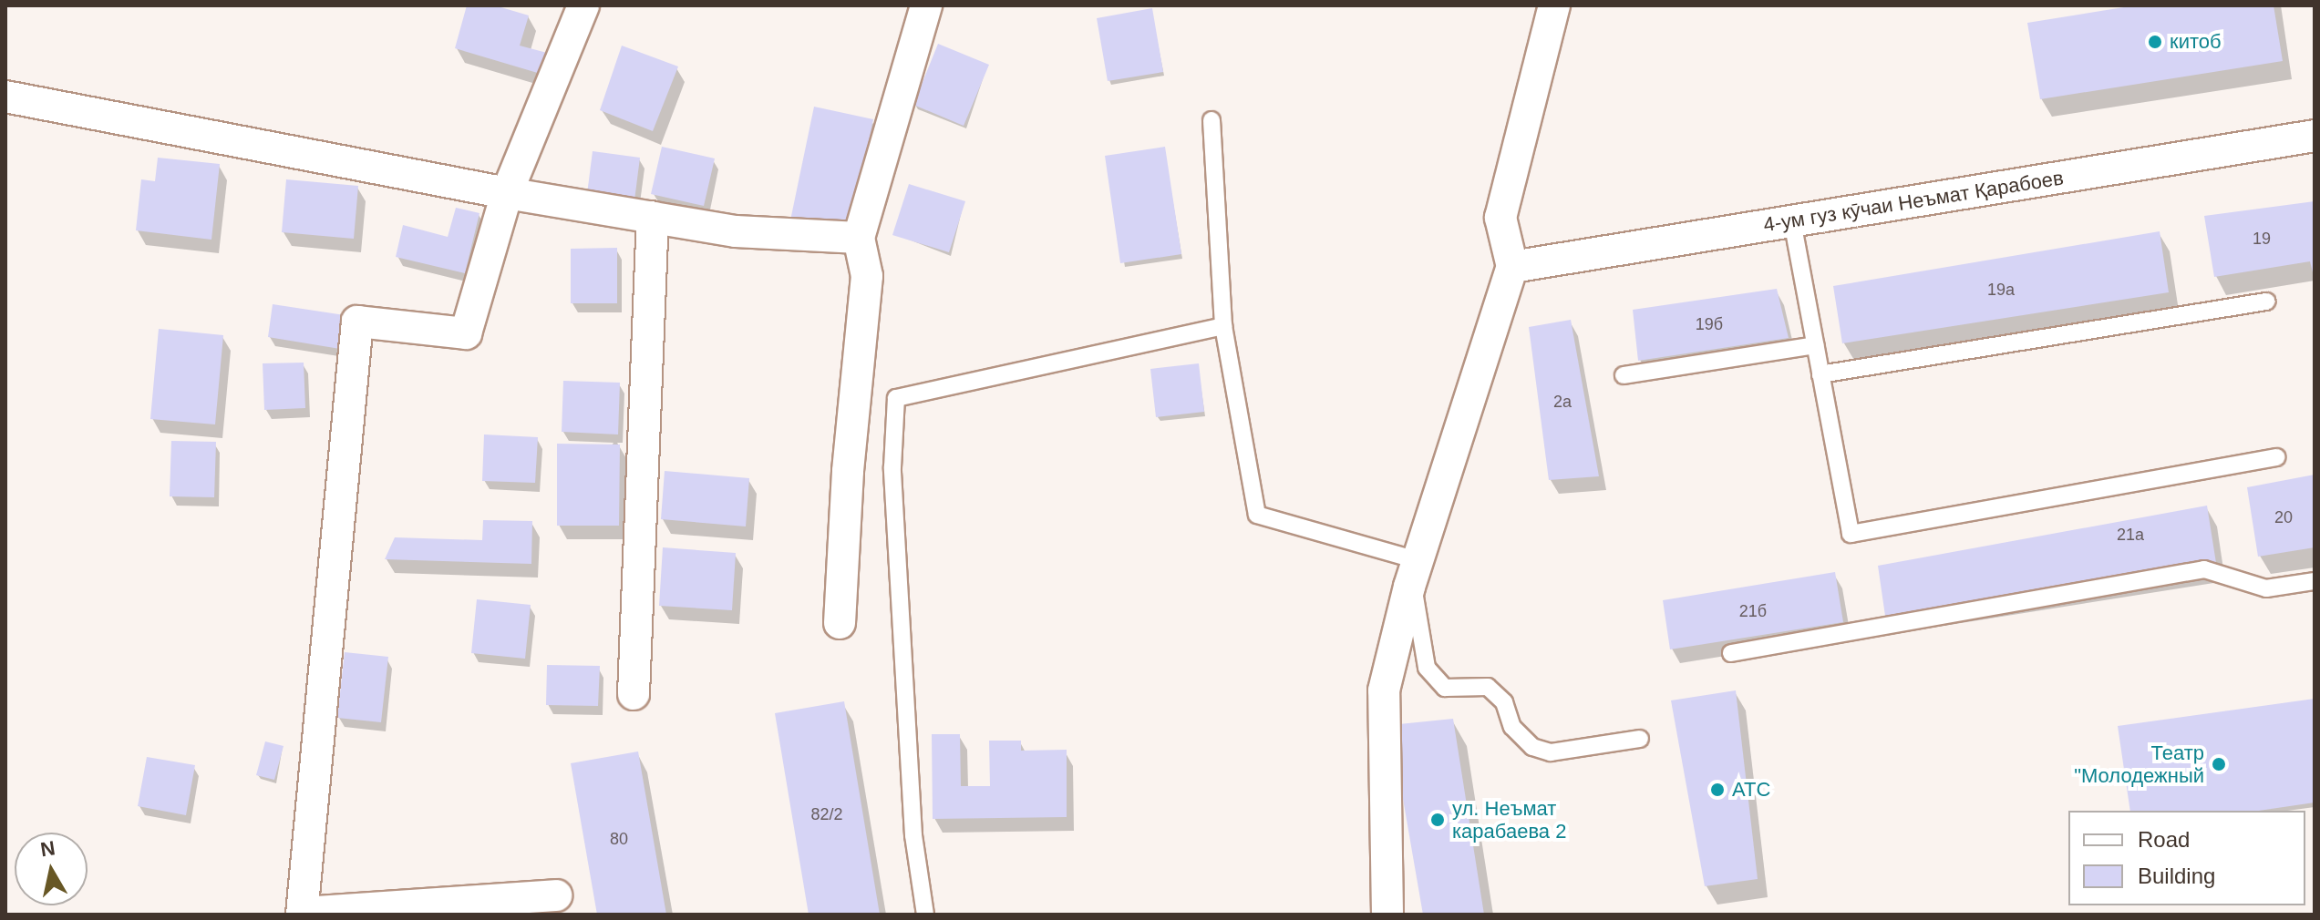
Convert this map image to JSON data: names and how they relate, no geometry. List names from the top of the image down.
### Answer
{
  "streets": {
    "street": ["4-ум гуз кӯчаи Неъмат Қарабоев"]
  },
  "places": [
    "китоб",
    "Театр \"Молодежный",
    "АТС",
    "ул. Неъмат карабаева 2"
  ],
  "house_numbers": [
    "19",
    "19а",
    "19б",
    "2а",
    "20",
    "21а",
    "21б",
    "82/2",
    "80"
  ],
  "legend": ["Road", "Building"],
  "north": "top"
}
